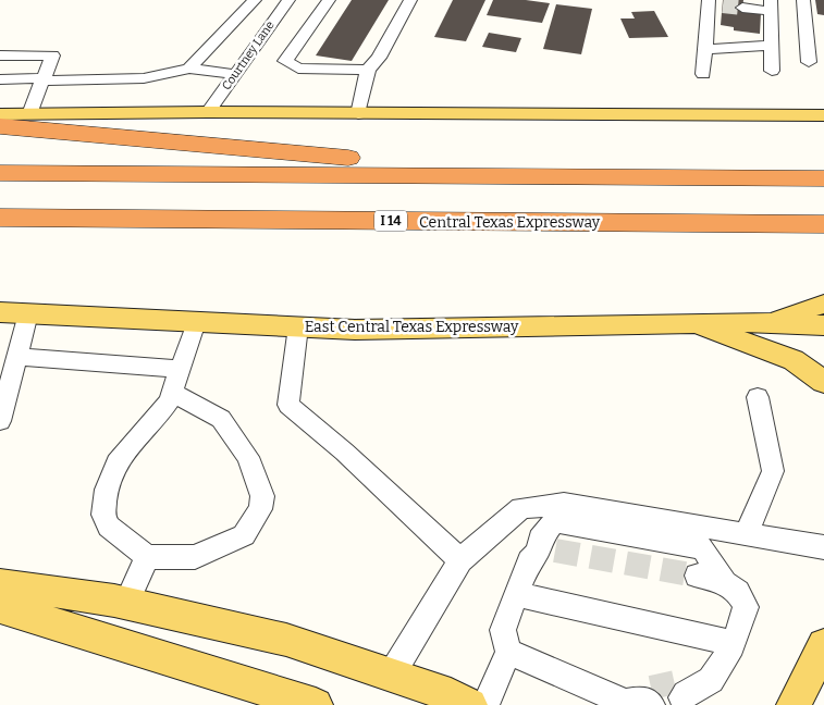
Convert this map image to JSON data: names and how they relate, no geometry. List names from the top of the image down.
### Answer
{
  "streets": {
    "highway": ["I 14", "Central Texas Expressway"],
    "main road": ["East Central Texas Expressway"],
    "street": ["Courtney Lane"]
  }
}
